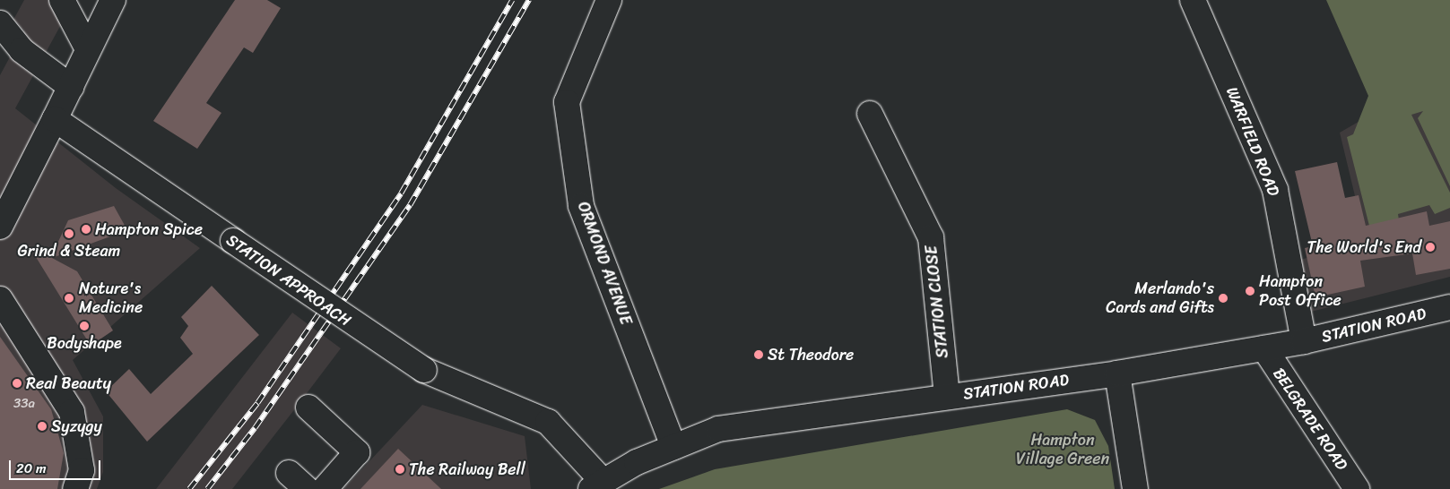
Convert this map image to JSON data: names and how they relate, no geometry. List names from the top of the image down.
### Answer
{
  "streets": {
    "street": [
      "WARFIELD ROAD",
      "ORMOND AVENUE",
      "STATION APPROACH",
      "STATION CLOSE",
      "STATION ROAD",
      "BELGRADE ROAD"
    ]
  },
  "crossings": [
    ["WARFIELD ROAD", "STATION ROAD"],
    ["ORMOND AVENUE", "STATION ROAD"],
    ["STATION APPROACH", "STATION ROAD"],
    ["STATION CLOSE", "STATION ROAD"],
    ["STATION ROAD", "BELGRADE ROAD"]
  ],
  "parks": ["Hampton Village Green"],
  "places": [
    "Hampton Spice",
    "Grind & Steam",
    "The World's End",
    "Hampton Post Office",
    "Nature's Medicine",
    "Merlando's Cards and Gifts",
    "Bodyshape",
    "St Theodore",
    "Real Beauty",
    "Syzygy",
    "The Railway Bell"
  ],
  "house_numbers": ["33a"],
  "scale_bar": "20 m"
}
